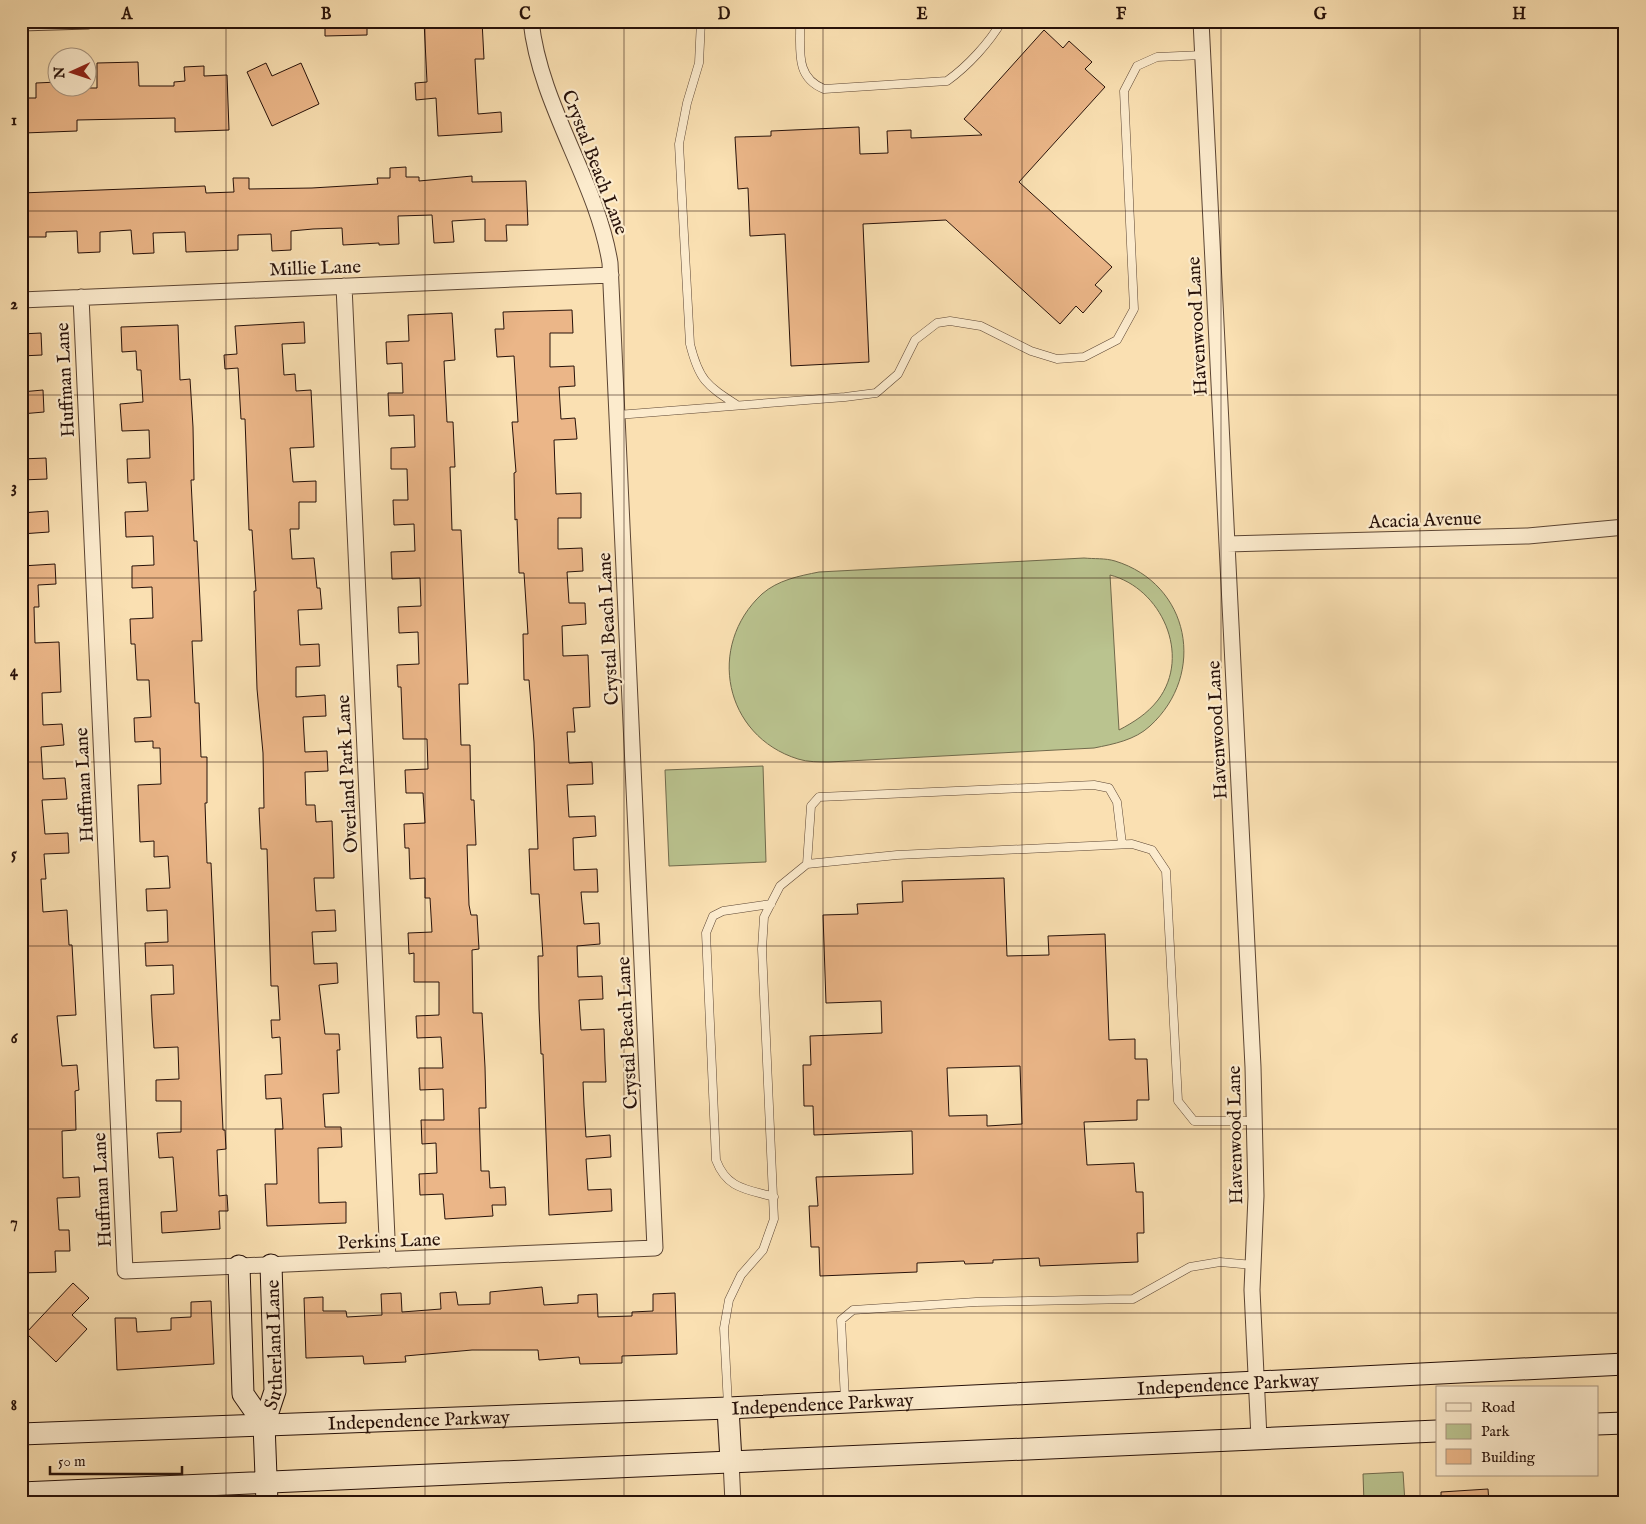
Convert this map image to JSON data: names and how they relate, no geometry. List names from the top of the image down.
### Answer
{
  "streets": {
    "main road": ["Sutherland Lane", "Independence Parkway"],
    "street": [
      "Crystal Beach Lane",
      "Millie Lane",
      "Havenwood Lane",
      "Huffman Lane",
      "Acacia Avenue",
      "Overland Park Lane",
      "Perkins Lane"
    ]
  },
  "crossings": [
    ["Crystal Beach Lane", "Millie Lane"],
    ["Crystal Beach Lane", "Perkins Lane"],
    ["Millie Lane", "Huffman Lane"],
    ["Millie Lane", "Overland Park Lane"],
    ["Havenwood Lane", "Acacia Avenue"],
    ["Havenwood Lane", "Independence Parkway"],
    ["Huffman Lane", "Perkins Lane"],
    ["Overland Park Lane", "Perkins Lane"],
    ["Perkins Lane", "Sutherland Lane"],
    ["Sutherland Lane", "Independence Parkway"]
  ],
  "legend": ["Road", "Park", "Building"],
  "scale_bar": "50 m",
  "north": "left",
  "grid": {
    "columns": [
      "A",
      "B",
      "C",
      "D",
      "E",
      "F",
      "G",
      "H"
    ],
    "rows": [
      "1",
      "2",
      "3",
      "4",
      "5",
      "6",
      "7",
      "8"
    ]
  }
}
